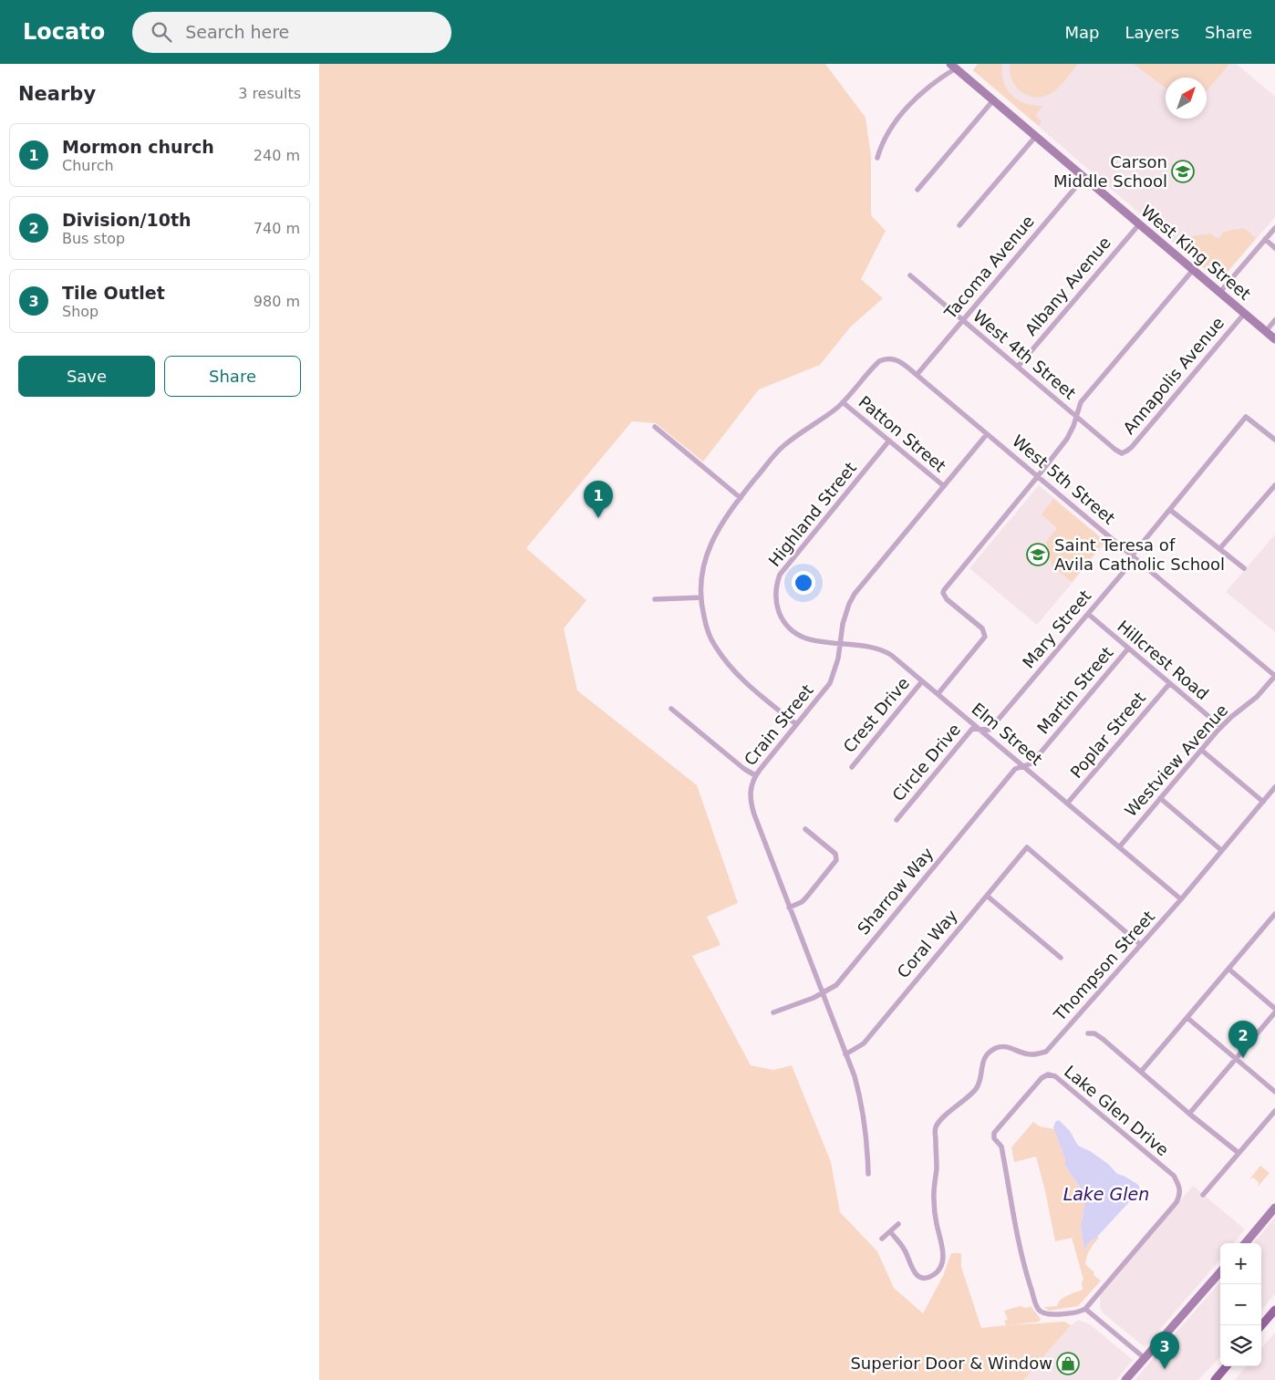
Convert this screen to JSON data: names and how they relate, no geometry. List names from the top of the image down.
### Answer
{
  "streets": {
    "street": [
      "West King Street",
      "Tacoma Avenue",
      "Albany Avenue",
      "West 4th Street",
      "Annapolis Avenue",
      "Patton Street",
      "West 5th Street",
      "Highland Street",
      "Mary Street",
      "Hillcrest Road",
      "Martin Street",
      "Crest Drive",
      "Crain Street",
      "Elm Street",
      "Poplar Street",
      "Westview Avenue",
      "Circle Drive",
      "Sharrow Way",
      "Coral Way",
      "Thompson Street",
      "Lake Glen Drive"
    ]
  },
  "crossings": [
    ["West King Street", "Tacoma Avenue"],
    ["West King Street", "Albany Avenue"],
    ["West King Street", "Annapolis Avenue"],
    ["Tacoma Avenue", "West 4th Street"],
    ["Tacoma Avenue", "West 5th Street"],
    ["Albany Avenue", "West 4th Street"],
    ["West 4th Street", "Annapolis Avenue"],
    ["Patton Street", "West 5th Street"],
    ["Patton Street", "Highland Street"],
    ["Patton Street", "Crain Street"],
    ["West 5th Street", "Mary Street"],
    ["West 5th Street", "Crain Street"],
    ["West 5th Street", "Westview Avenue"],
    ["Highland Street", "Elm Street"],
    ["Mary Street", "Hillcrest Road"],
    ["Mary Street", "Elm Street"],
    ["Mary Street", "Circle Drive"],
    ["Hillcrest Road", "Martin Street"],
    ["Hillcrest Road", "Poplar Street"],
    ["Hillcrest Road", "Westview Avenue"],
    ["Martin Street", "Elm Street"],
    ["Martin Street", "Sharrow Way"],
    ["Crest Drive", "Elm Street"],
    ["Crain Street", "Elm Street"],
    ["Crain Street", "Sharrow Way"],
    ["Crain Street", "Coral Way"],
    ["Elm Street", "Poplar Street"],
    ["Elm Street", "Westview Avenue"],
    ["Elm Street", "Circle Drive"],
    ["Elm Street", "Sharrow Way"],
    ["Elm Street", "Thompson Street"],
    ["Coral Way", "Thompson Street"]
  ],
  "water": ["Lake Glen"],
  "places": {
    "school or university": ["Carson Middle School", "Saint Teresa of Avila Catholic School"],
    "shop": ["Superior Door & Window"]
  },
  "north": "top right",
  "page": {
    "header": "Locato",
    "search": "Search here",
    "nav": ["Map", "Layers", "Share"],
    "heading": ["Nearby", "3 results"],
    "list": [
      {
        "mark": "1",
        "name": "Mormon church",
        "note": "Church",
        "value": "240 m"
      },
      {
        "mark": "2",
        "name": "Division/10th",
        "note": "Bus stop",
        "value": "740 m"
      },
      {
        "mark": "3",
        "name": "Tile Outlet",
        "note": "Shop",
        "value": "980 m"
      }
    ],
    "buttons": ["Save", "Share"],
    "pins": ["1", "2", "3"],
    "map_buttons": ["+", "−"]
  }
}
